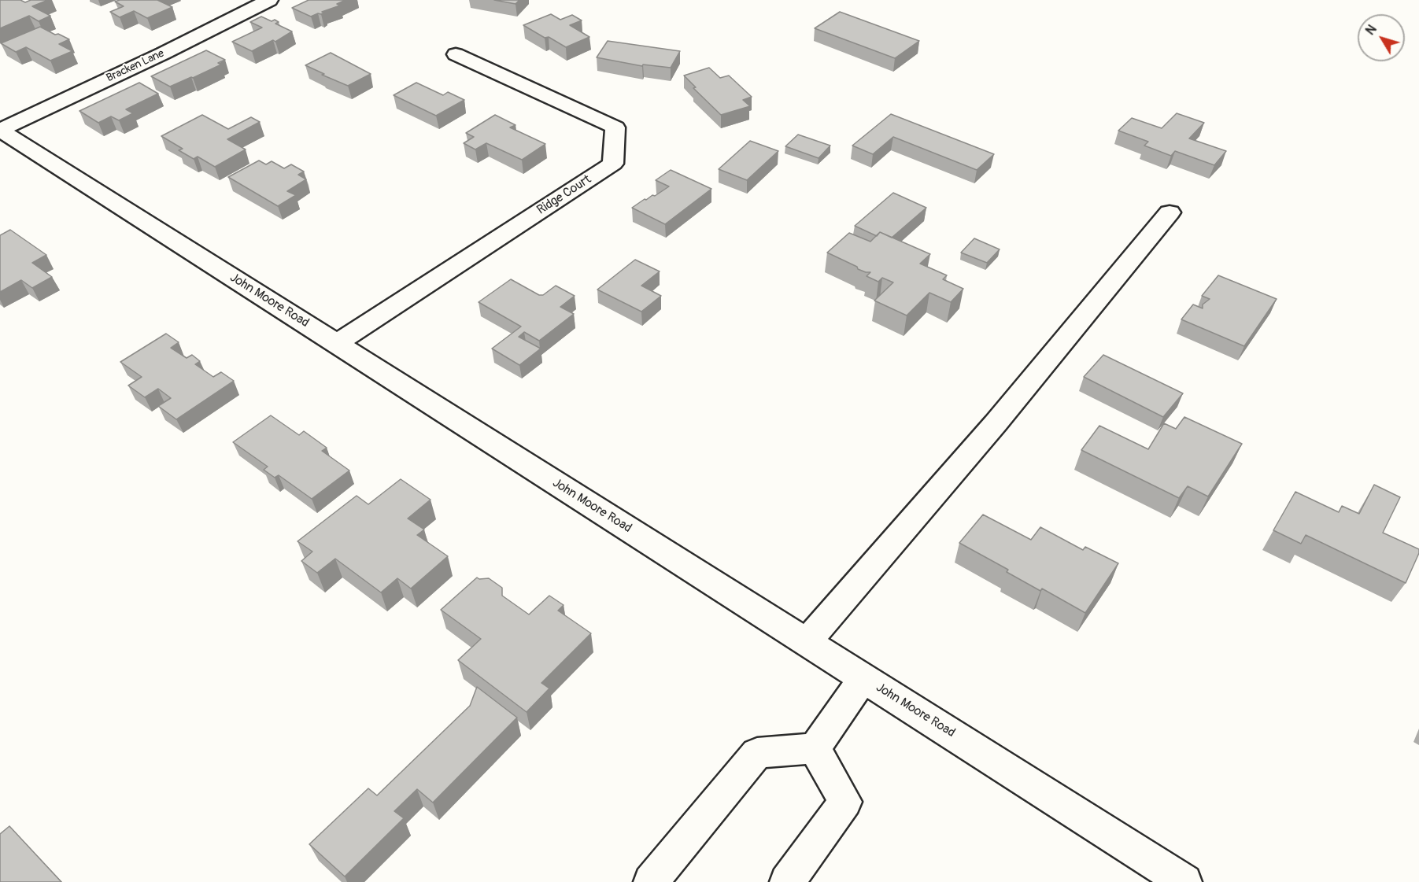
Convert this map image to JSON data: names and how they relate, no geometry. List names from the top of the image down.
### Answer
{
  "streets": {
    "street": ["Bracken Lane", "Ridge Court", "John Moore Road"]
  },
  "crossings": [
    ["Bracken Lane", "John Moore Road"],
    ["Ridge Court", "John Moore Road"]
  ],
  "north": "top left"
}
